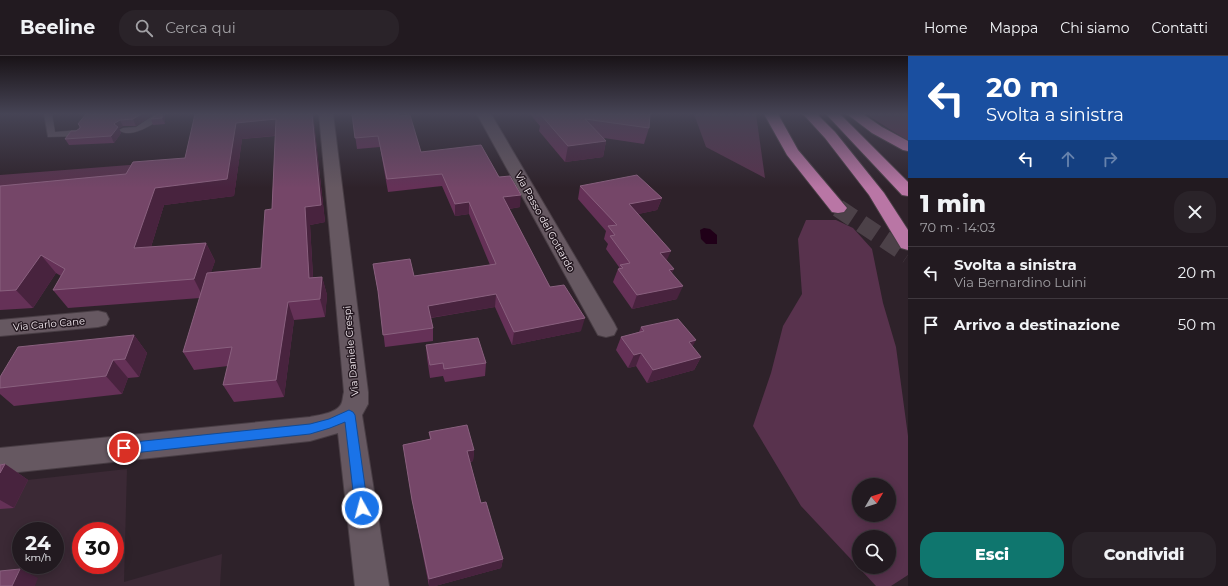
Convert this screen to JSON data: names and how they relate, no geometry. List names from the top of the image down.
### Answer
{
  "streets": {
    "street": ["Via Passo del Gottardo", "Via Carlo Cane", "Via Daniele Crespi"]
  },
  "north": "top right",
  "page": {
    "header": "Beeline",
    "search": "Cerca qui",
    "nav": [
      "Home",
      "Mappa",
      "Chi siamo",
      "Contatti"
    ],
    "turn": ["20 m", "Svolta a sinistra"],
    "heading": ["1 min", "70 m · 14:03"],
    "list": [
      {
        "name": "Svolta a sinistra",
        "note": "Via Bernardino Luini",
        "value": "20 m"
      },
      {
        "name": "Arrivo a destinazione",
        "value": "50 m"
      }
    ],
    "speed": "24 km/h",
    "limit": "30",
    "buttons": ["Esci", "Condividi"]
  }
}
